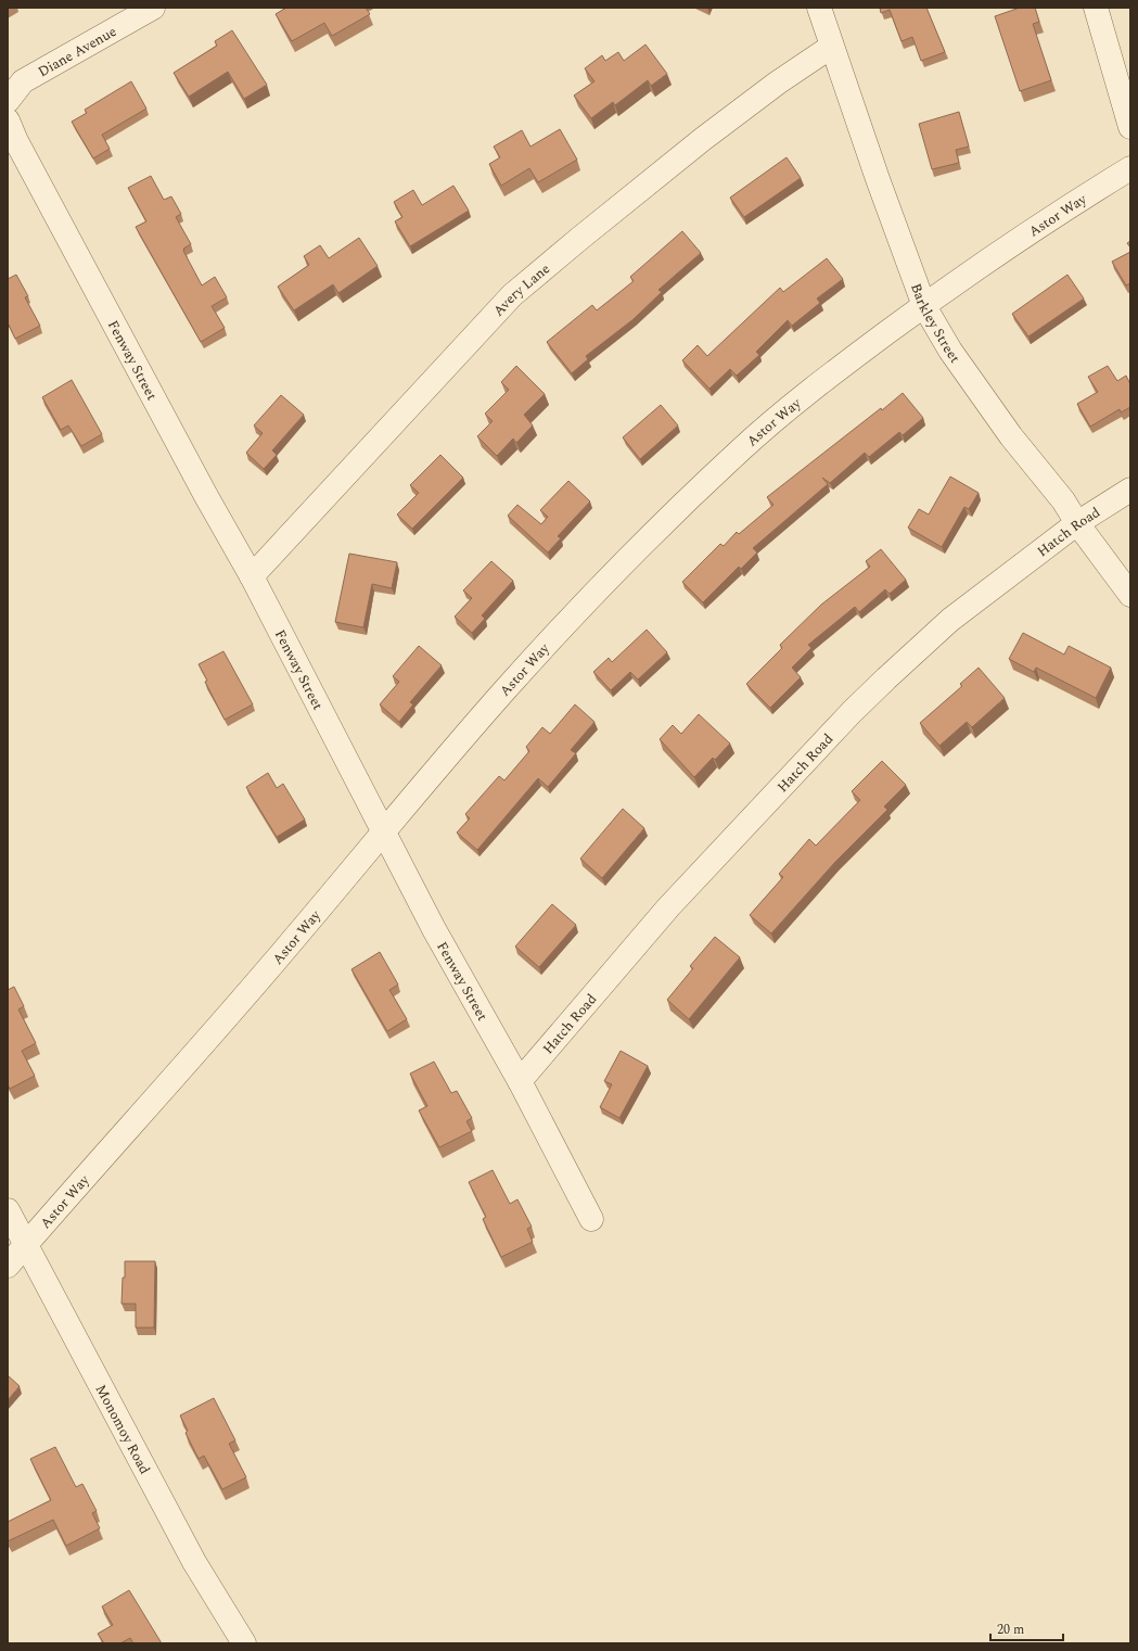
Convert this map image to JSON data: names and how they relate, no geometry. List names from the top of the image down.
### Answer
{
  "streets": {
    "street": [
      "Diane Avenue",
      "Astor Way",
      "Avery Lane",
      "Barkley Street",
      "Fenway Street",
      "Hatch Road",
      "Monomoy Road"
    ]
  },
  "crossings": [
    ["Diane Avenue", "Fenway Street"],
    ["Astor Way", "Barkley Street"],
    ["Astor Way", "Fenway Street"],
    ["Astor Way", "Monomoy Road"],
    ["Avery Lane", "Barkley Street"],
    ["Avery Lane", "Fenway Street"],
    ["Barkley Street", "Hatch Road"],
    ["Fenway Street", "Hatch Road"]
  ],
  "scale_bar": "20 m"
}
